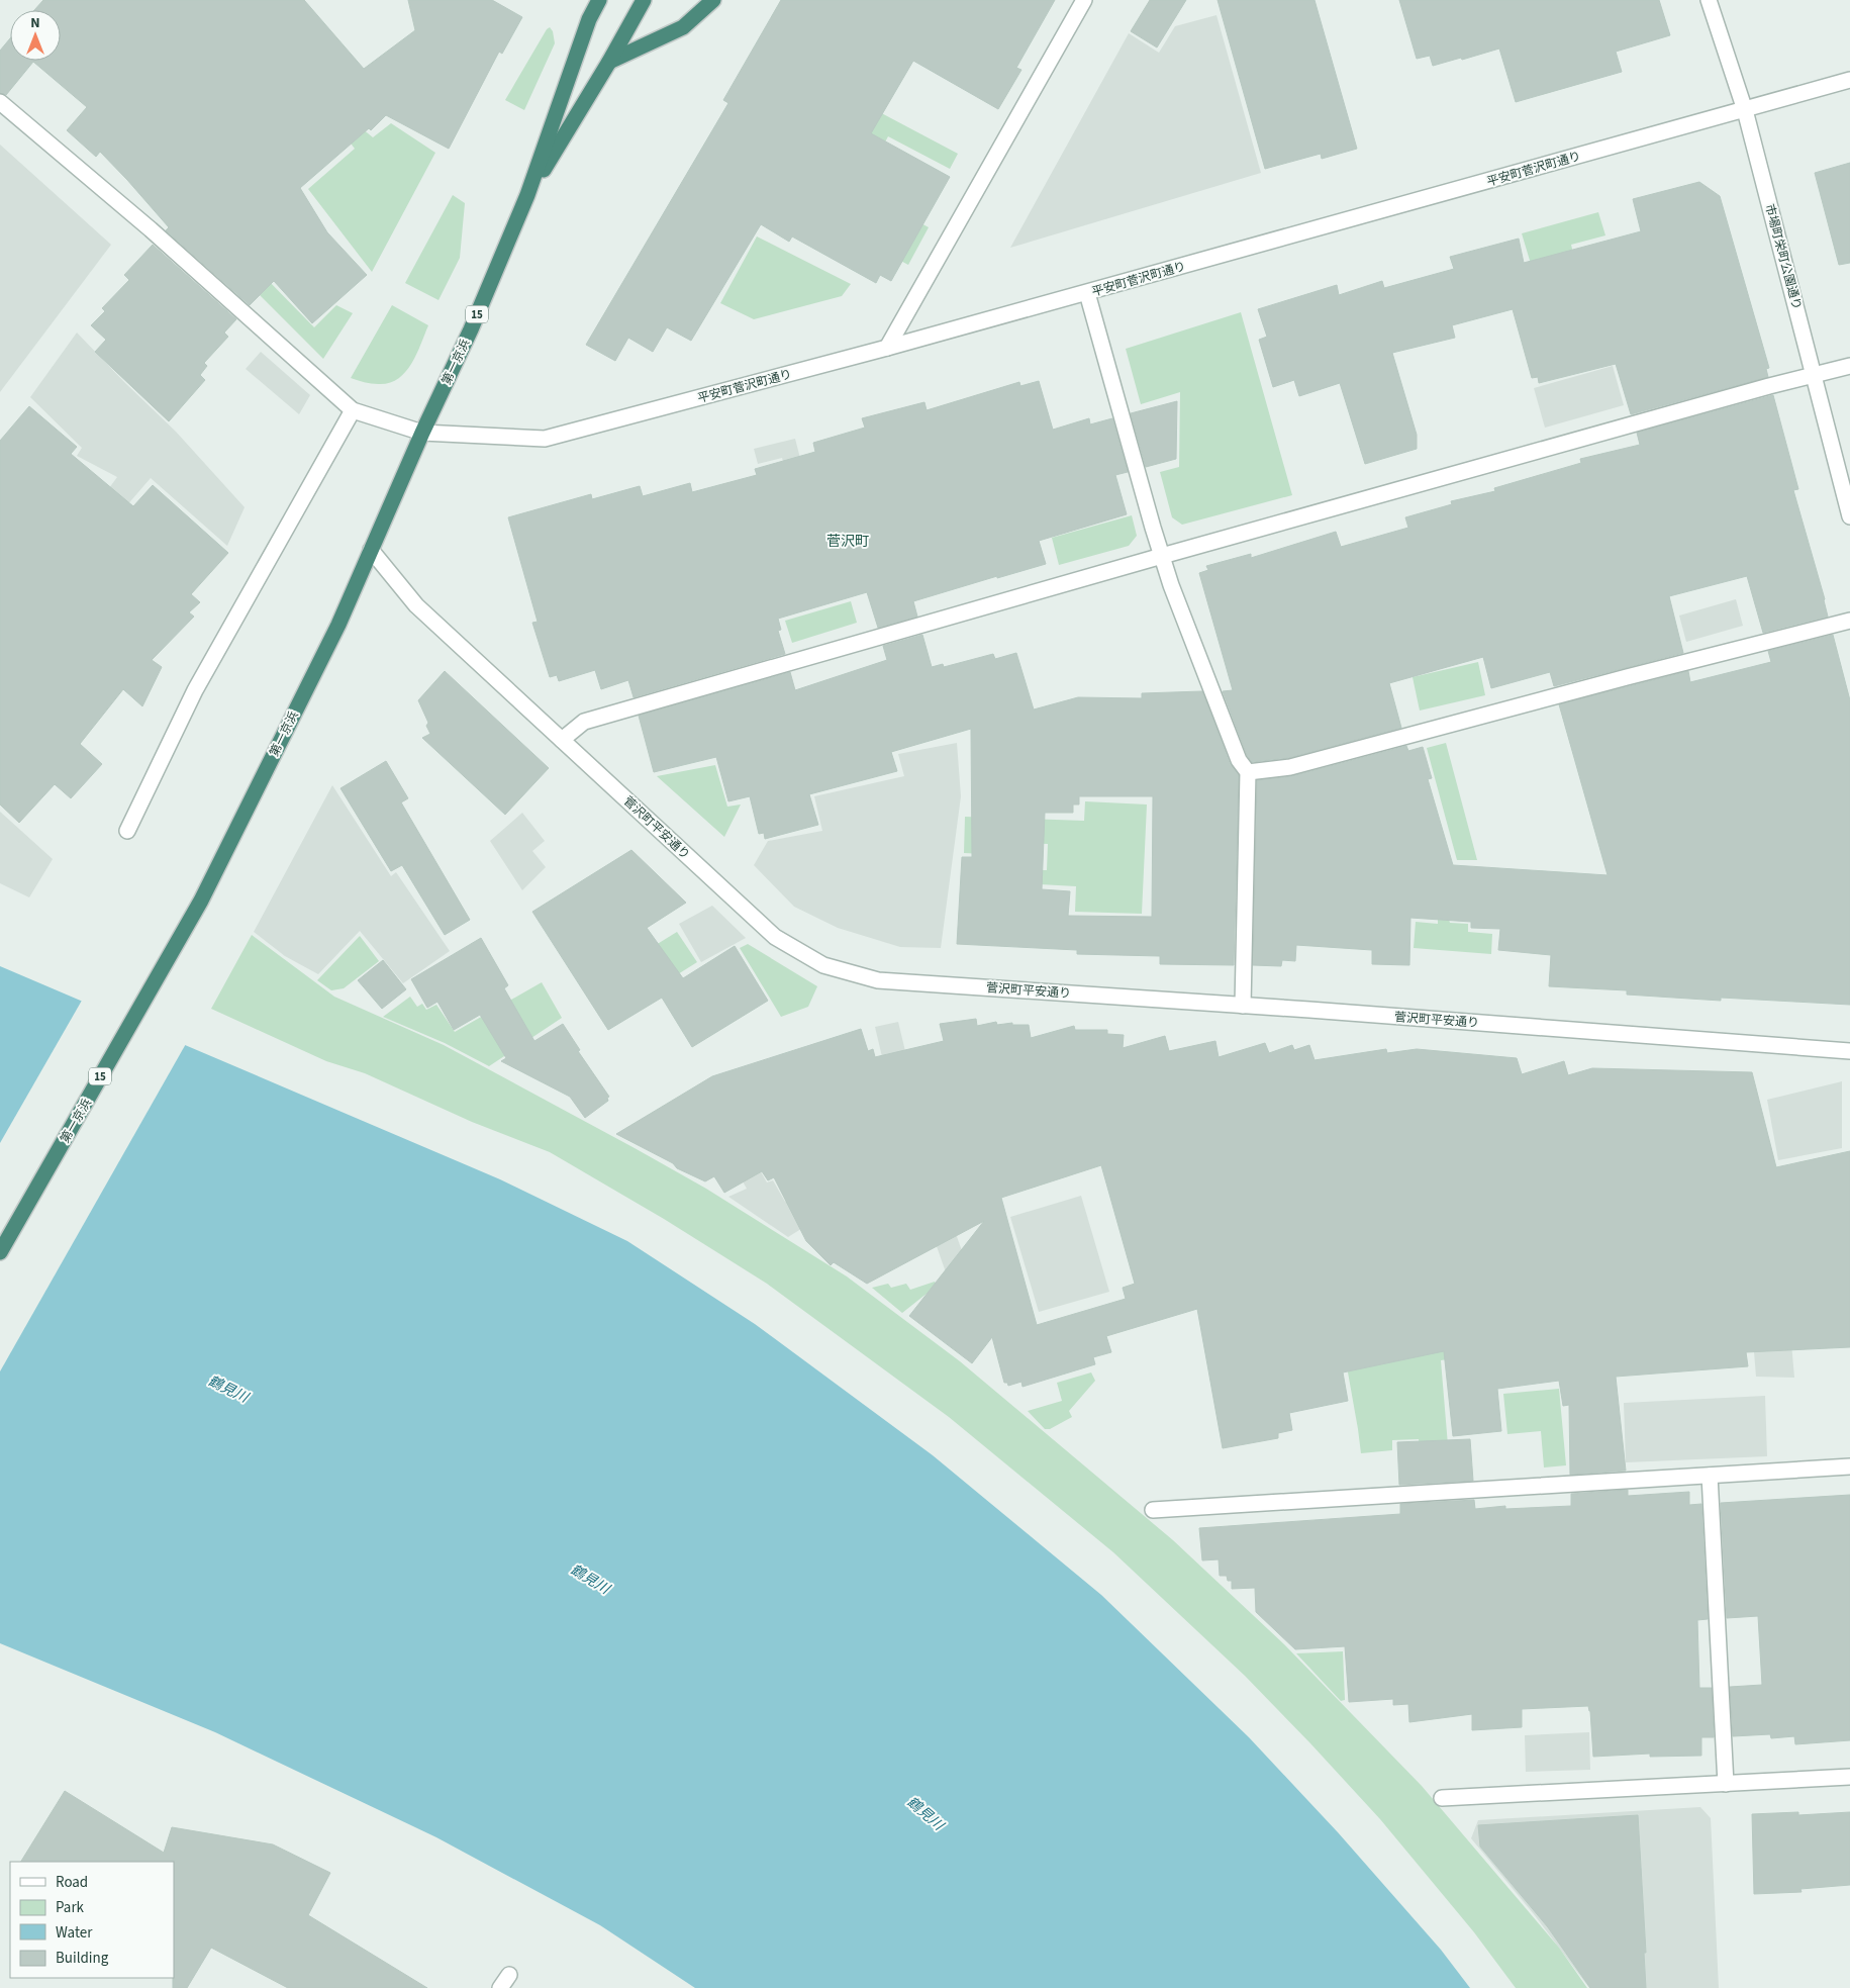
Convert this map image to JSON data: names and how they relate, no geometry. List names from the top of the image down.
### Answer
{
  "streets": {
    "highway": ["15", "第一京浜"],
    "street": ["平安町菅沢町通り", "市場町栄町公園通り", "菅沢町平安通り"]
  },
  "crossings": [
    ["平安町菅沢町通り", "市場町栄町公園通り"],
    ["平安町菅沢町通り", "第一京浜"],
    ["第一京浜", "菅沢町平安通り"]
  ],
  "districts": ["菅沢町"],
  "water": ["鶴見川"],
  "legend": [
    "Road",
    "Park",
    "Water",
    "Building"
  ],
  "north": "top"
}
